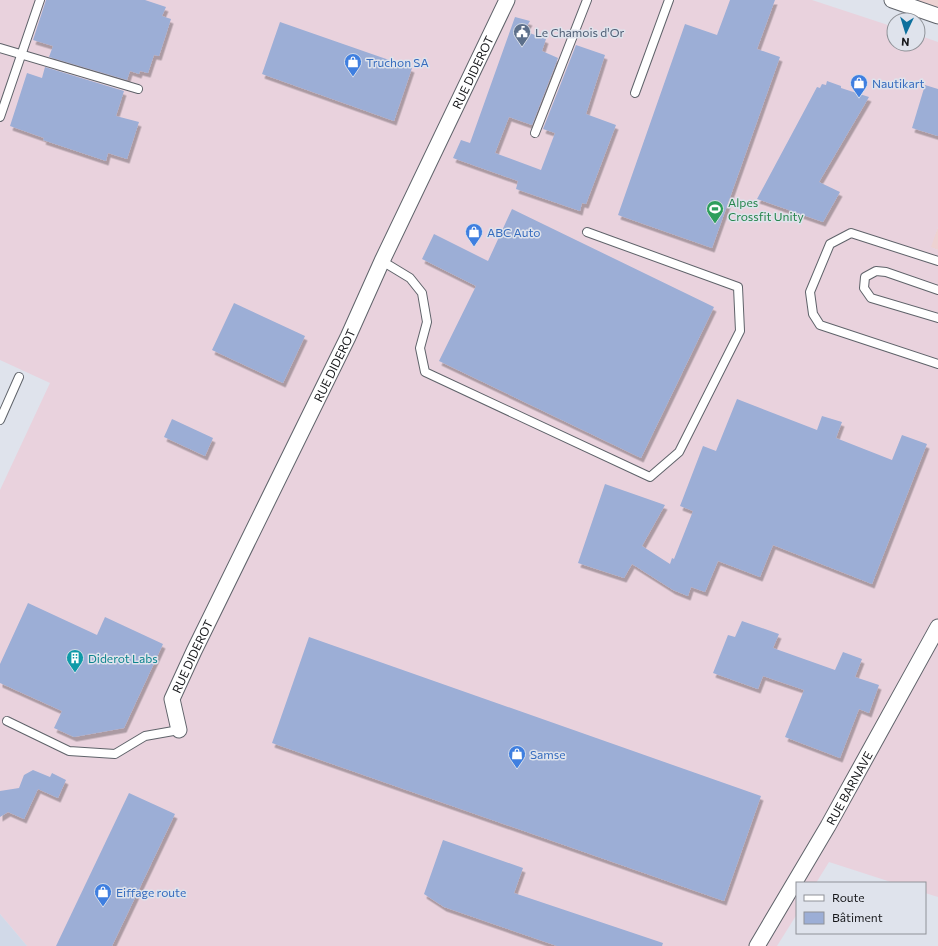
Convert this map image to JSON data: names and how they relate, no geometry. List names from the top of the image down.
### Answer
{
  "streets": {
    "street": ["RUE DIDEROT", "RUE BARNAVE"]
  },
  "places": {
    "public building": ["Le Chamois d'Or"],
    "shop": [
      "Truchon SA",
      "Nautikart",
      "ABC Auto",
      "Samse",
      "Eiffage route"
    ],
    "sports": ["Alpes Crossfit Unity"],
    "building": ["Diderot Labs"]
  },
  "legend": ["Route", "Bâtiment"],
  "north": "bottom"
}
